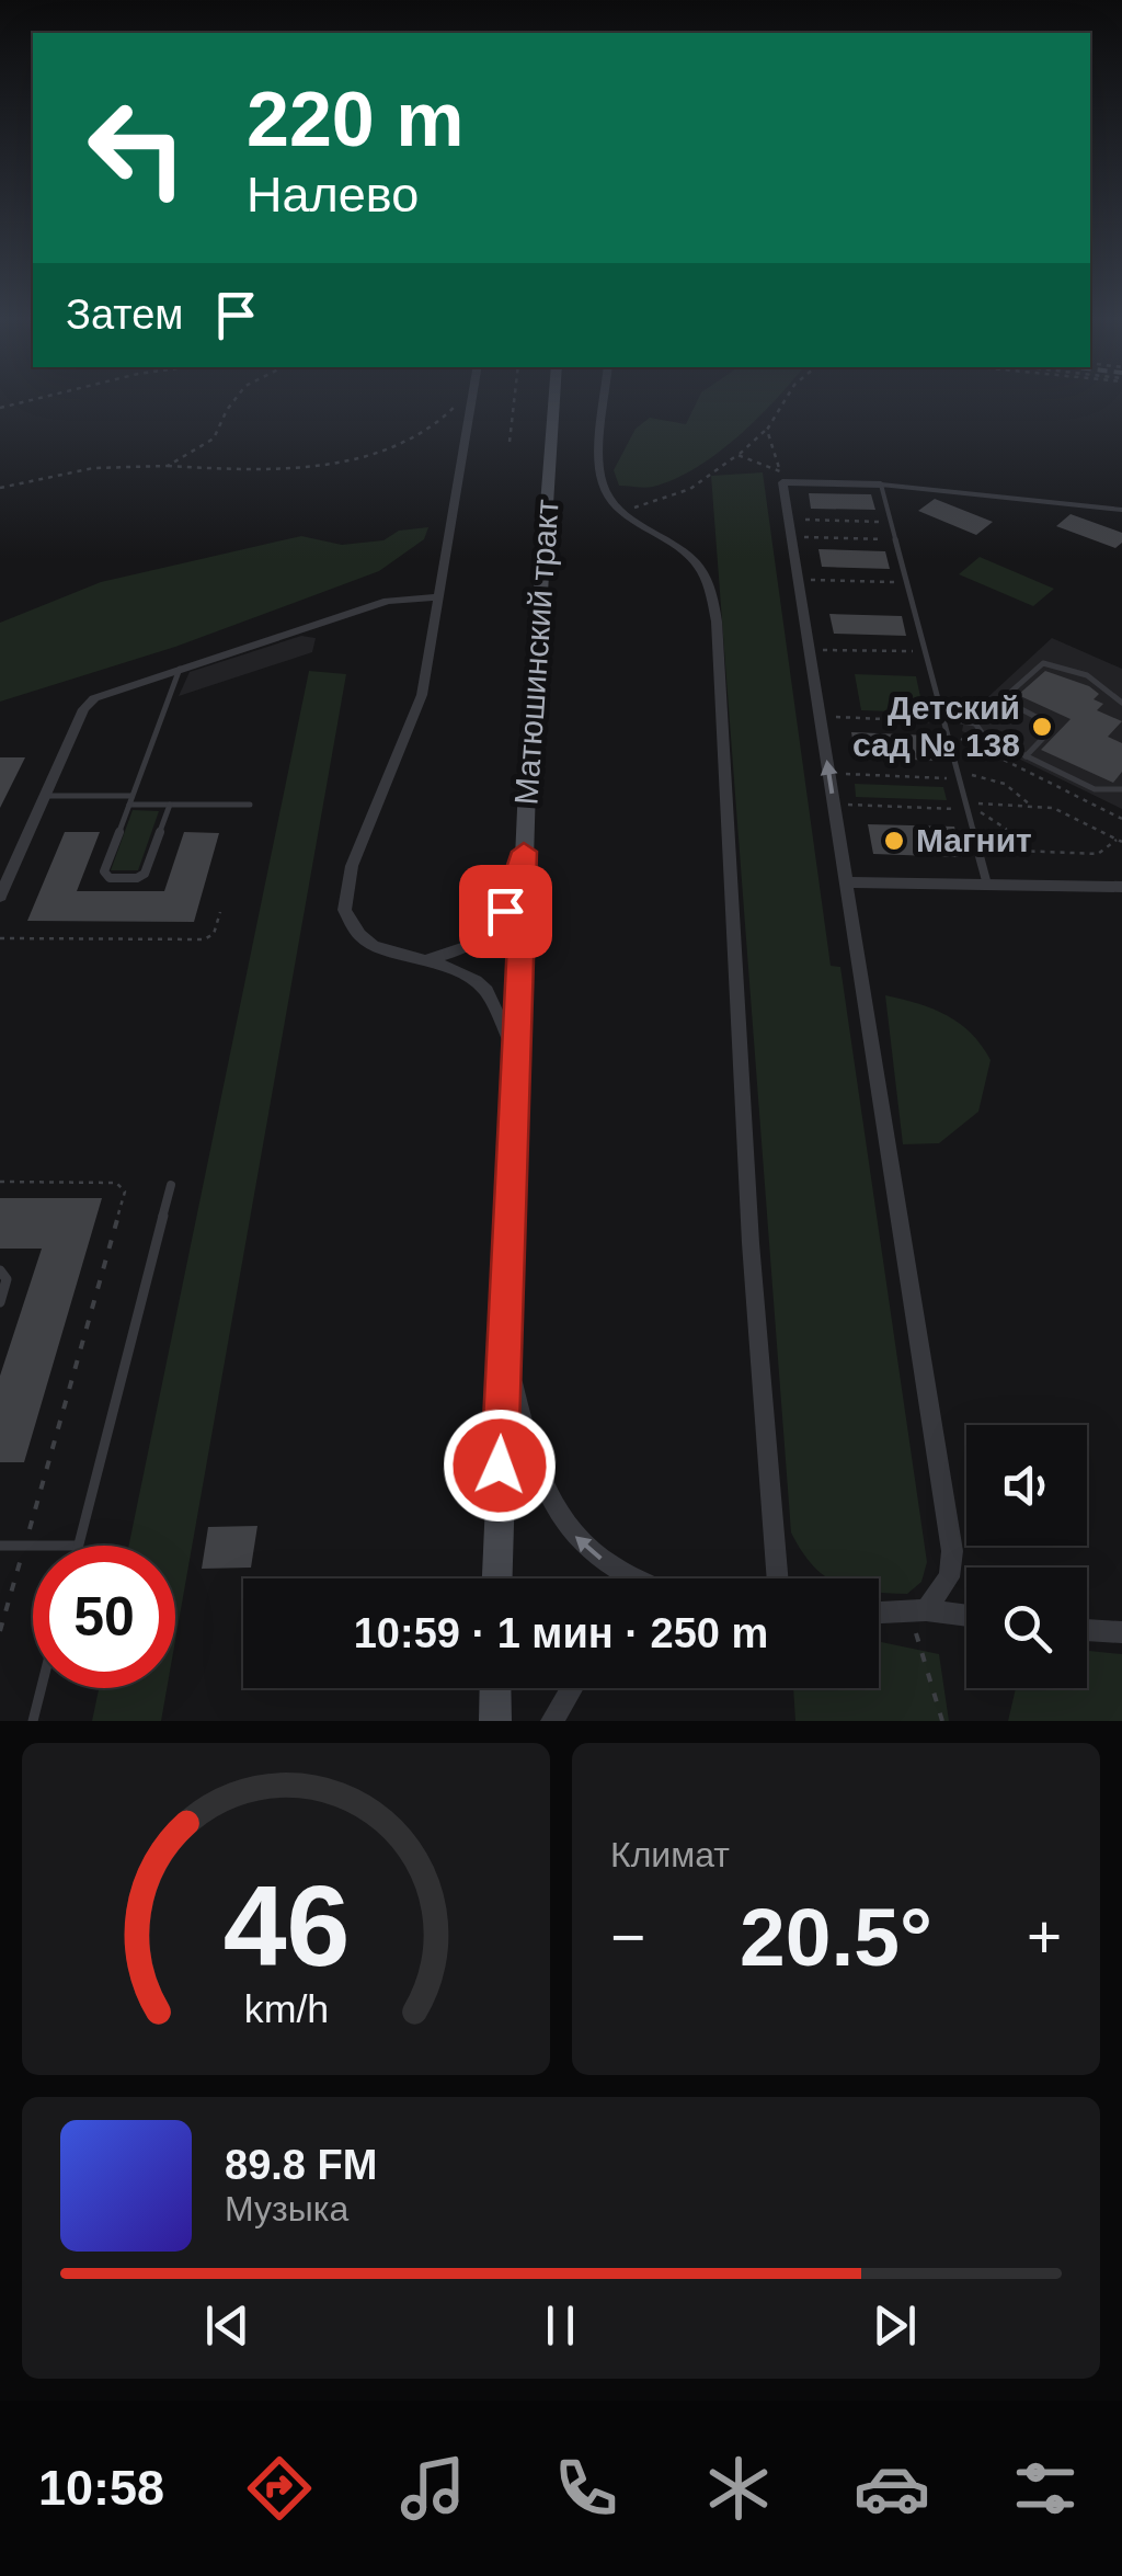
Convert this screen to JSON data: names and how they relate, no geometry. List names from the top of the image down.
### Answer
{
  "streets": {
    "main road": ["Матюшинский тракт"]
  },
  "places": ["Детский сад № 138", "Магнит"],
  "page": {
    "turn": ["220 m", "Налево"],
    "then": "Затем",
    "limit": "50",
    "trip": "10:59 · 1 мин · 250 m",
    "tile": "Климат",
    "heat": ["−", "20.5°", "+"],
    "song": ["89.8 FM", "Музыка"],
    "tabs": "10:58",
    "gauge": ["46", "km/h"]
  }
}
